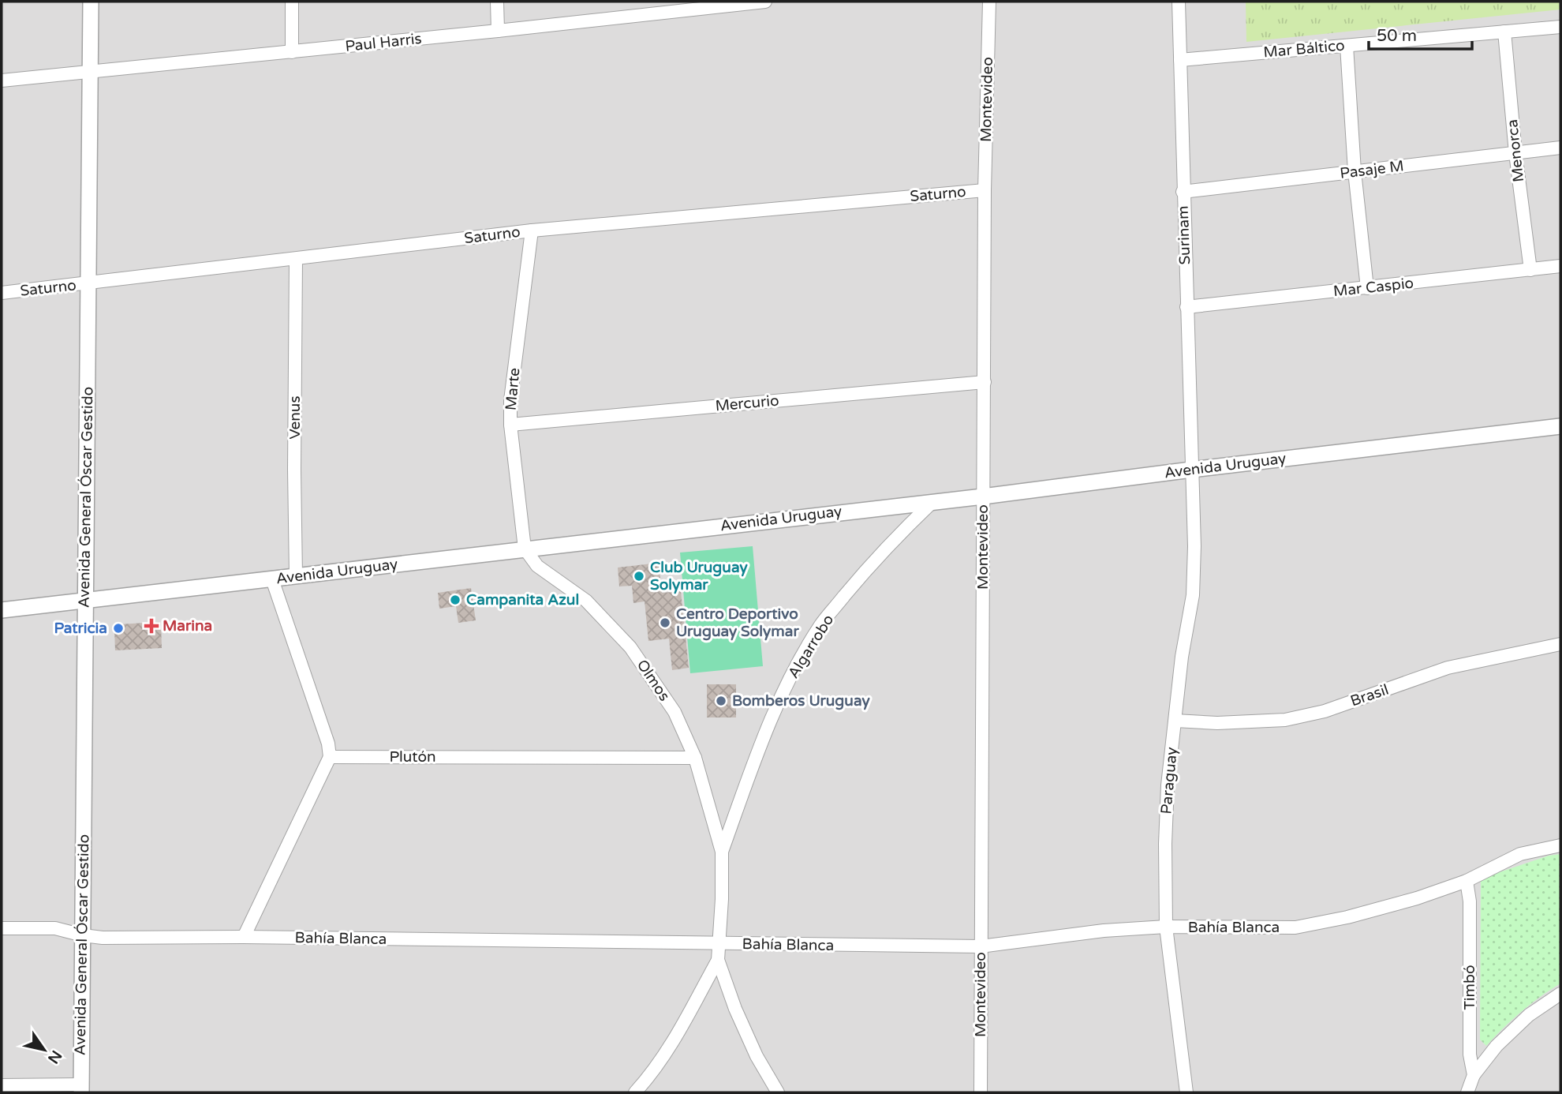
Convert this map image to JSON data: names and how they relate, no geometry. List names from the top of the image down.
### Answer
{
  "streets": {
    "street": [
      "Paul Harris",
      "Mar Báltico",
      "Montevideo",
      "Menorca",
      "Pasaje M",
      "Saturno",
      "Surinam",
      "Mar Caspio",
      "Marte",
      "Mercurio",
      "Venus",
      "Avenida Uruguay",
      "Avenida General Óscar Gestido",
      "Algarrobo",
      "Olmos",
      "Brasil",
      "Plutón",
      "Paraguay",
      "Bahía Blanca",
      "Timbó"
    ]
  },
  "crossings": [
    ["Paul Harris", "Avenida General Óscar Gestido"],
    ["Mar Báltico", "Menorca"],
    ["Mar Báltico", "Surinam"],
    ["Montevideo", "Saturno"],
    ["Montevideo", "Mercurio"],
    ["Montevideo", "Avenida Uruguay"],
    ["Montevideo", "Bahía Blanca"],
    ["Menorca", "Pasaje M"],
    ["Menorca", "Mar Caspio"],
    ["Pasaje M", "Surinam"],
    ["Saturno", "Marte"],
    ["Saturno", "Venus"],
    ["Saturno", "Avenida General Óscar Gestido"],
    ["Surinam", "Mar Caspio"],
    ["Surinam", "Avenida Uruguay"],
    ["Surinam", "Paraguay"],
    ["Marte", "Mercurio"],
    ["Marte", "Avenida Uruguay"],
    ["Marte", "Olmos"],
    ["Venus", "Avenida Uruguay"],
    ["Avenida Uruguay", "Avenida General Óscar Gestido"],
    ["Avenida Uruguay", "Algarrobo"],
    ["Avenida Uruguay", "Olmos"],
    ["Avenida Uruguay", "Paraguay"],
    ["Avenida General Óscar Gestido", "Bahía Blanca"],
    ["Algarrobo", "Olmos"],
    ["Olmos", "Plutón"],
    ["Brasil", "Paraguay"],
    ["Paraguay", "Bahía Blanca"],
    ["Bahía Blanca", "Timbó"]
  ],
  "places": {
    "other": [
      "Club Uruguay Solymar",
      "Campanita Azul",
      "Centro Deportivo Uruguay Solymar",
      "Patricia",
      "Bomberos Uruguay"
    ],
    "health": ["Marina"]
  },
  "scale_bar": "50 m",
  "north": "bottom right"
}
